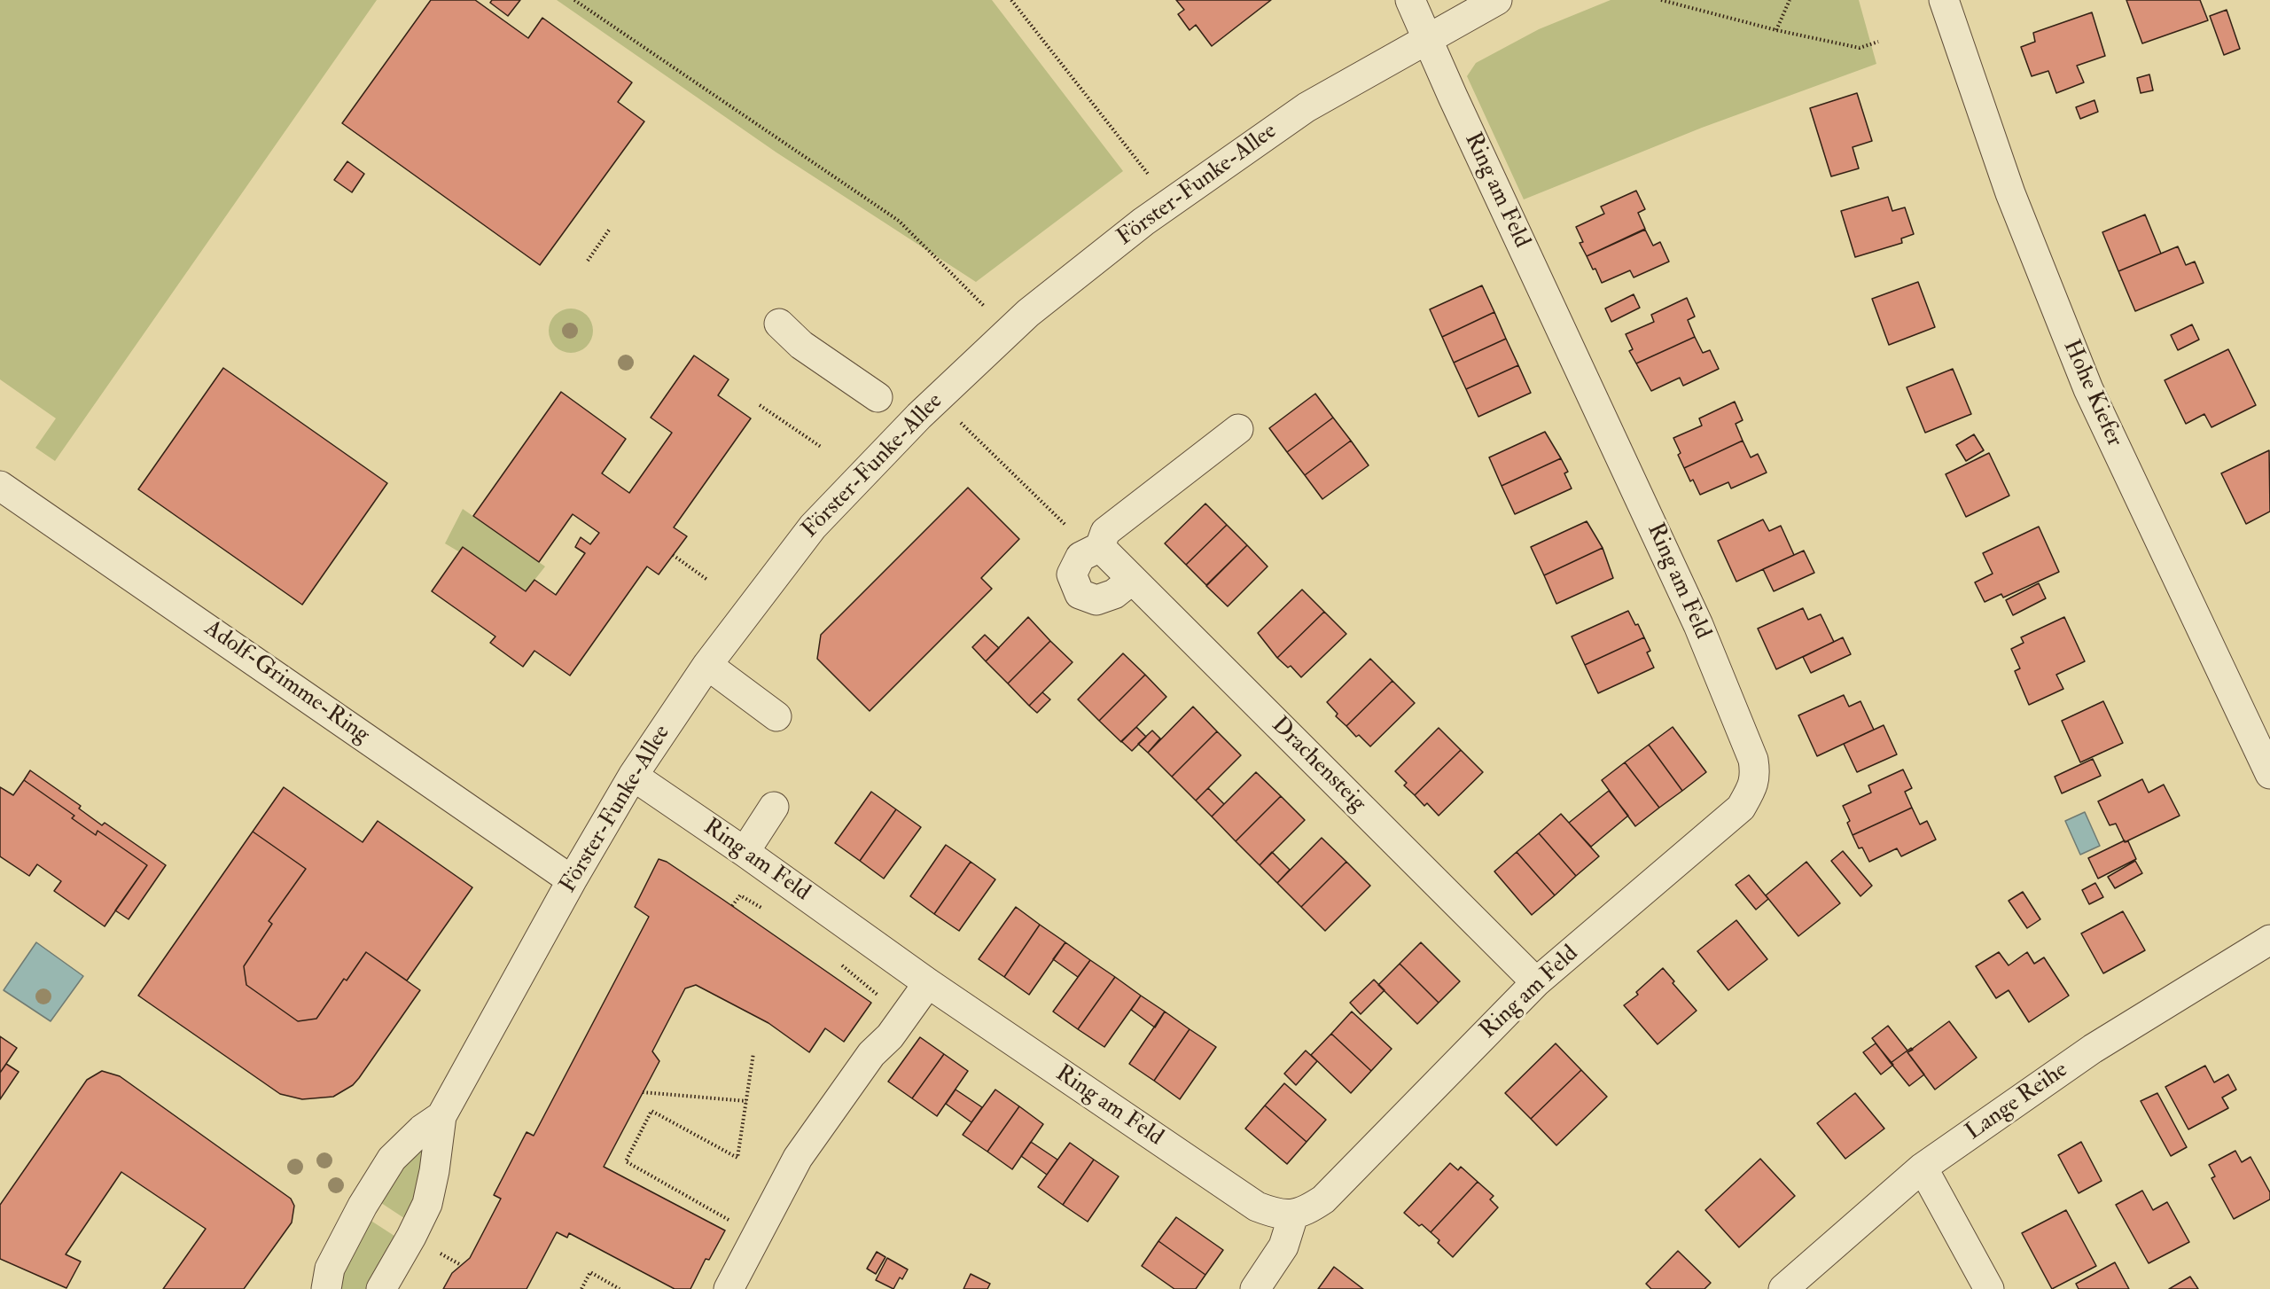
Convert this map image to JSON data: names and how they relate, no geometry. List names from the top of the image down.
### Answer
{
  "streets": {
    "street": [
      "Förster-Funke-Allee",
      "Ring am Feld",
      "Hohe Kiefer",
      "Adolf-Grimme-Ring",
      "Drachensteig",
      "Lange Reihe"
    ]
  },
  "crossings": [
    ["Förster-Funke-Allee", "Ring am Feld"],
    ["Förster-Funke-Allee", "Adolf-Grimme-Ring"],
    ["Ring am Feld", "Drachensteig"]
  ]
}
